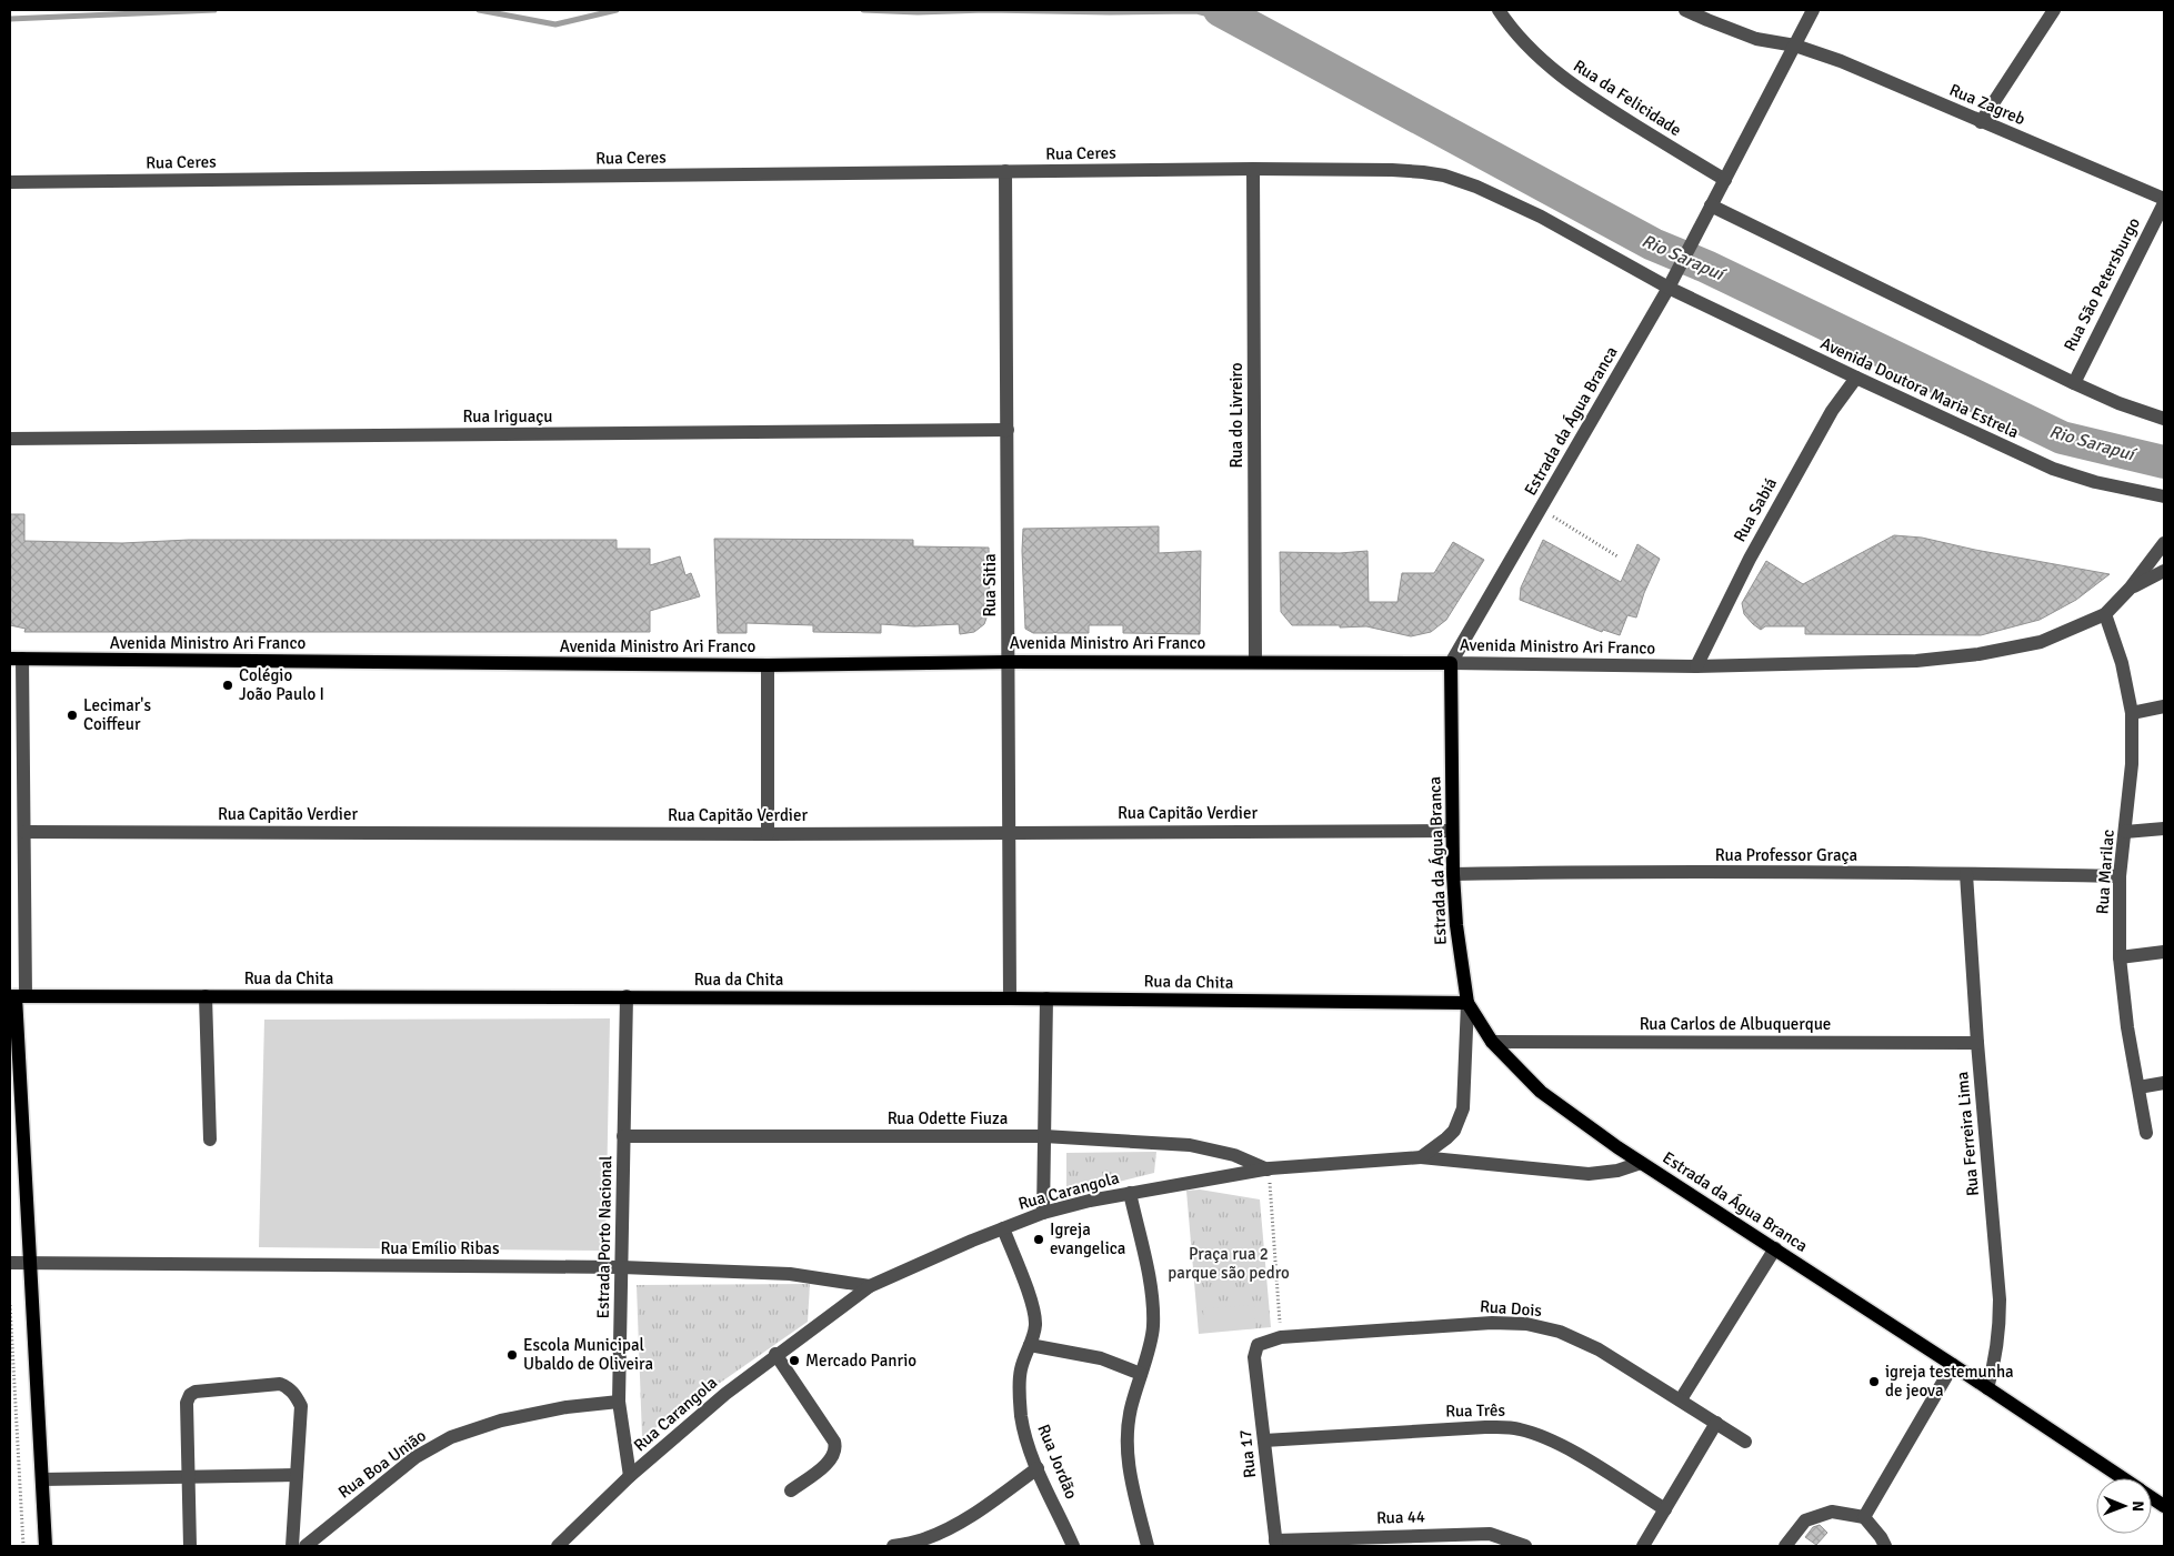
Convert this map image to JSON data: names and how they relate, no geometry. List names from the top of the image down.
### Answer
{
  "streets": {
    "main road": ["Estrada da Água Branca", "Avenida Ministro Ari Franco", "Rua da Chita"],
    "street": [
      "Rua da Felicidade",
      "Rua Zagreb",
      "Rua Ceres",
      "Rua São Petersburgo",
      "Avenida Doutora Maria Estrela",
      "Rua do Livreiro",
      "Rua Iriguaçu",
      "Rua Sabiá",
      "Rua Sitia",
      "Rua Capitão Verdier",
      "Rua Professor Graça",
      "Rua Marilac",
      "Rua Carlos de Albuquerque",
      "Rua Odette Fiuza",
      "Rua Ferreira Lima",
      "Rua Carangola",
      "Estrada Porto Nacional",
      "Rua Emílio Ribas",
      "Rua Dois",
      "Rua Três",
      "Rua 17",
      "Rua Jordão",
      "Rua Boa União",
      "Rua 44"
    ]
  },
  "crossings": [
    ["Rua da Felicidade", "Estrada da Água Branca"],
    ["Rua Zagreb", "Estrada da Água Branca"],
    ["Rua Ceres", "Avenida Doutora Maria Estrela"],
    ["Rua Ceres", "Rua do Livreiro"],
    ["Rua Ceres", "Estrada da Água Branca"],
    ["Rua Ceres", "Rua Sitia"],
    ["Avenida Doutora Maria Estrela", "Estrada da Água Branca"],
    ["Avenida Doutora Maria Estrela", "Rua Sabiá"],
    ["Rua do Livreiro", "Avenida Ministro Ari Franco"],
    ["Rua Iriguaçu", "Rua Sitia"],
    ["Estrada da Água Branca", "Avenida Ministro Ari Franco"],
    ["Estrada da Água Branca", "Rua Capitão Verdier"],
    ["Estrada da Água Branca", "Rua Professor Graça"],
    ["Estrada da Água Branca", "Rua da Chita"],
    ["Estrada da Água Branca", "Rua Carlos de Albuquerque"],
    ["Estrada da Água Branca", "Rua Ferreira Lima"],
    ["Estrada da Água Branca", "Rua Carangola"],
    ["Rua Sabiá", "Avenida Ministro Ari Franco"],
    ["Rua Sitia", "Avenida Ministro Ari Franco"],
    ["Rua Sitia", "Rua Capitão Verdier"],
    ["Rua Sitia", "Rua da Chita"],
    ["Avenida Ministro Ari Franco", "Rua Marilac"],
    ["Rua Professor Graça", "Rua Marilac"],
    ["Rua Professor Graça", "Rua Ferreira Lima"],
    ["Rua da Chita", "Estrada Porto Nacional"],
    ["Rua Carlos de Albuquerque", "Rua Ferreira Lima"],
    ["Rua Odette Fiuza", "Rua Carangola"],
    ["Rua Odette Fiuza", "Estrada Porto Nacional"],
    ["Rua Carangola", "Estrada Porto Nacional"],
    ["Rua Carangola", "Rua Emílio Ribas"],
    ["Rua Carangola", "Rua Jordão"],
    ["Estrada Porto Nacional", "Rua Emílio Ribas"],
    ["Estrada Porto Nacional", "Rua Boa União"],
    ["Rua Dois", "Rua 17"],
    ["Rua Três", "Rua 17"],
    ["Rua 17", "Rua 44"]
  ],
  "water": ["Rio Sarapuí"],
  "parks": ["Praça rua 2 parque são pedro"],
  "places": [
    "Colégio João Paulo I",
    "Lecimar's Coiffeur",
    "Igreja evangelica",
    "Escola Municipal Ubaldo de Oliveira",
    "Mercado Panrio",
    "igreja testemunha de jeova"
  ],
  "north": "right"
}
